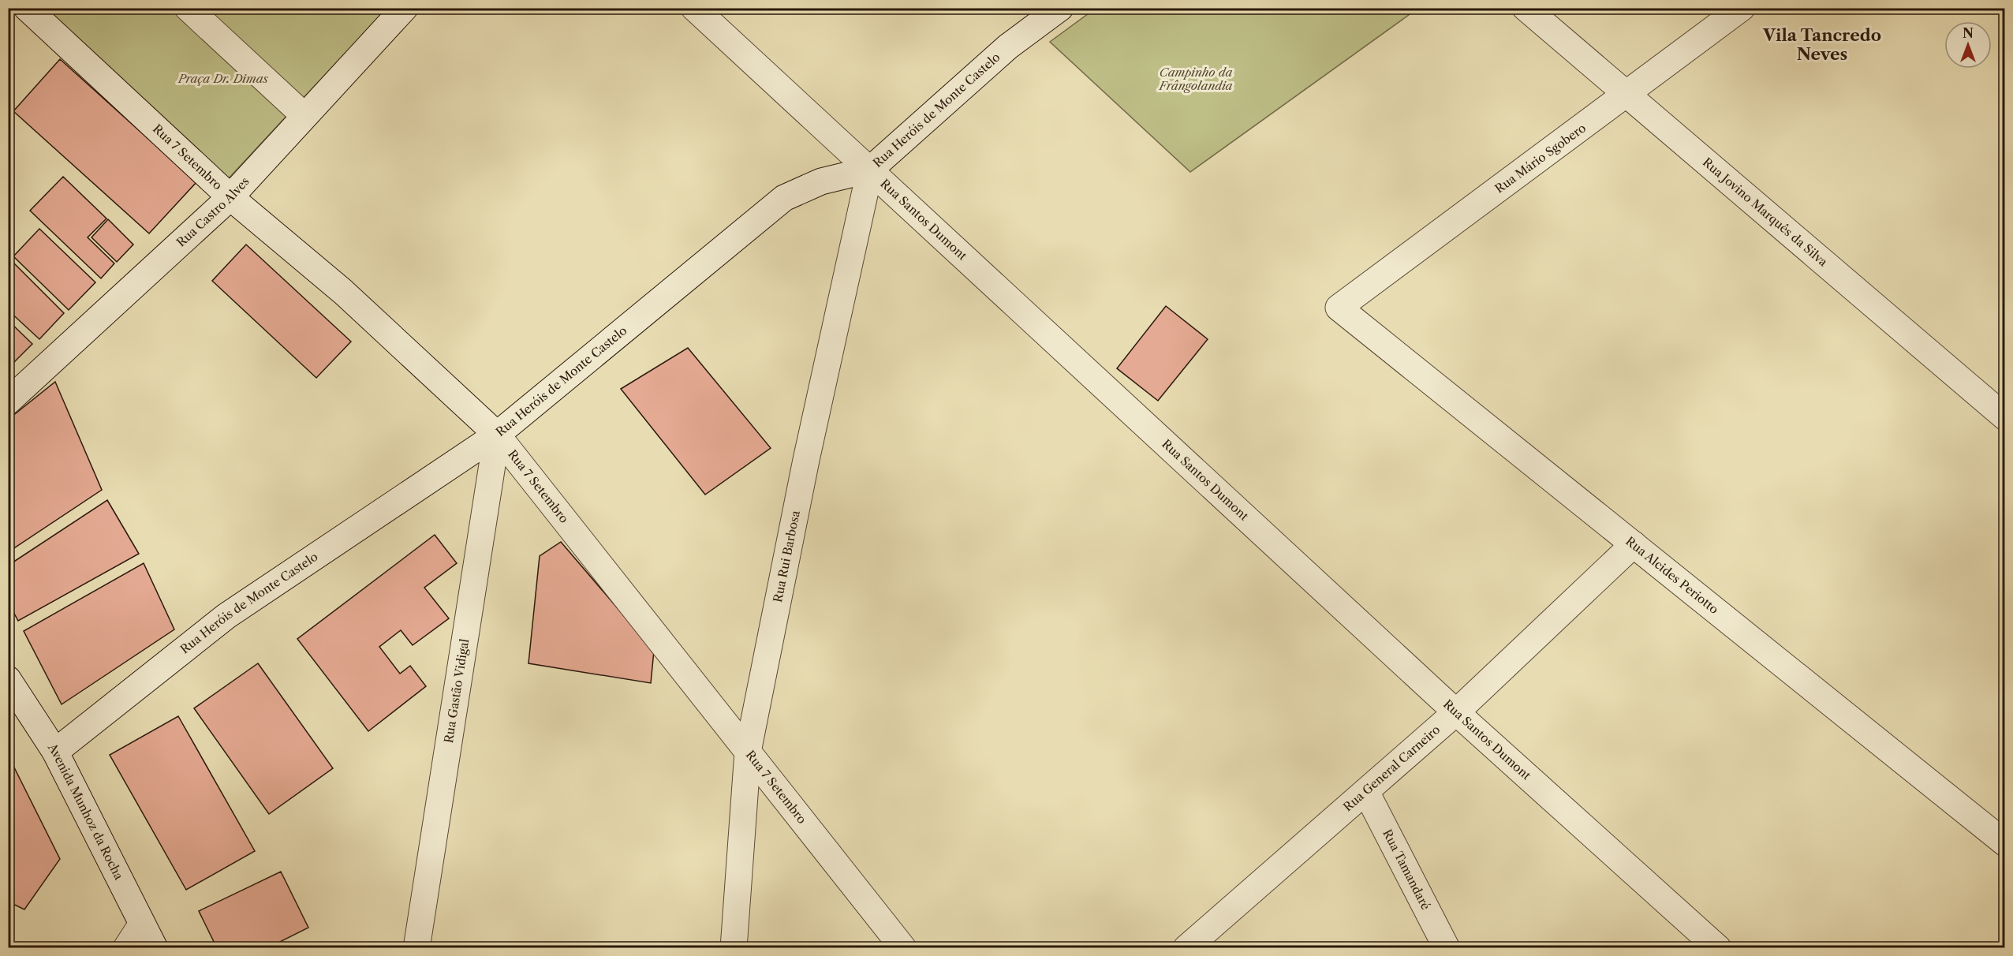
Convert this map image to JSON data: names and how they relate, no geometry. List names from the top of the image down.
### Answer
{
  "streets": {
    "street": [
      "Rua Heróis de Monte Castelo",
      "Rua 7 Setembro",
      "Rua Mário Sgobero",
      "Rua Castro Alves",
      "Rua Jovino Marquês da Silva",
      "Rua Santos Dumont",
      "Rua Rui Barbosa",
      "Rua Alcides Periotto",
      "Rua Gastão Vidigal",
      "Rua General Carneiro",
      "Avenida Munhoz da Rocha",
      "Rua Tamandaré"
    ]
  },
  "crossings": [
    ["Rua Heróis de Monte Castelo", "Rua 7 Setembro"],
    ["Rua Heróis de Monte Castelo", "Rua Santos Dumont"],
    ["Rua Heróis de Monte Castelo", "Rua Rui Barbosa"],
    ["Rua Heróis de Monte Castelo", "Rua Gastão Vidigal"],
    ["Rua Heróis de Monte Castelo", "Avenida Munhoz da Rocha"],
    ["Rua 7 Setembro", "Rua Castro Alves"],
    ["Rua 7 Setembro", "Rua Rui Barbosa"],
    ["Rua 7 Setembro", "Rua Gastão Vidigal"],
    ["Rua Mário Sgobero", "Rua Jovino Marquês da Silva"],
    ["Rua Mário Sgobero", "Rua Alcides Periotto"],
    ["Rua Santos Dumont", "Rua Rui Barbosa"],
    ["Rua Santos Dumont", "Rua General Carneiro"],
    ["Rua Alcides Periotto", "Rua General Carneiro"],
    ["Rua General Carneiro", "Rua Tamandaré"]
  ],
  "districts": ["Vila Tancredo Neves"],
  "parks": ["Campinho da Frângolandia", "Praça Dr. Dimas"],
  "north": "top"
}
